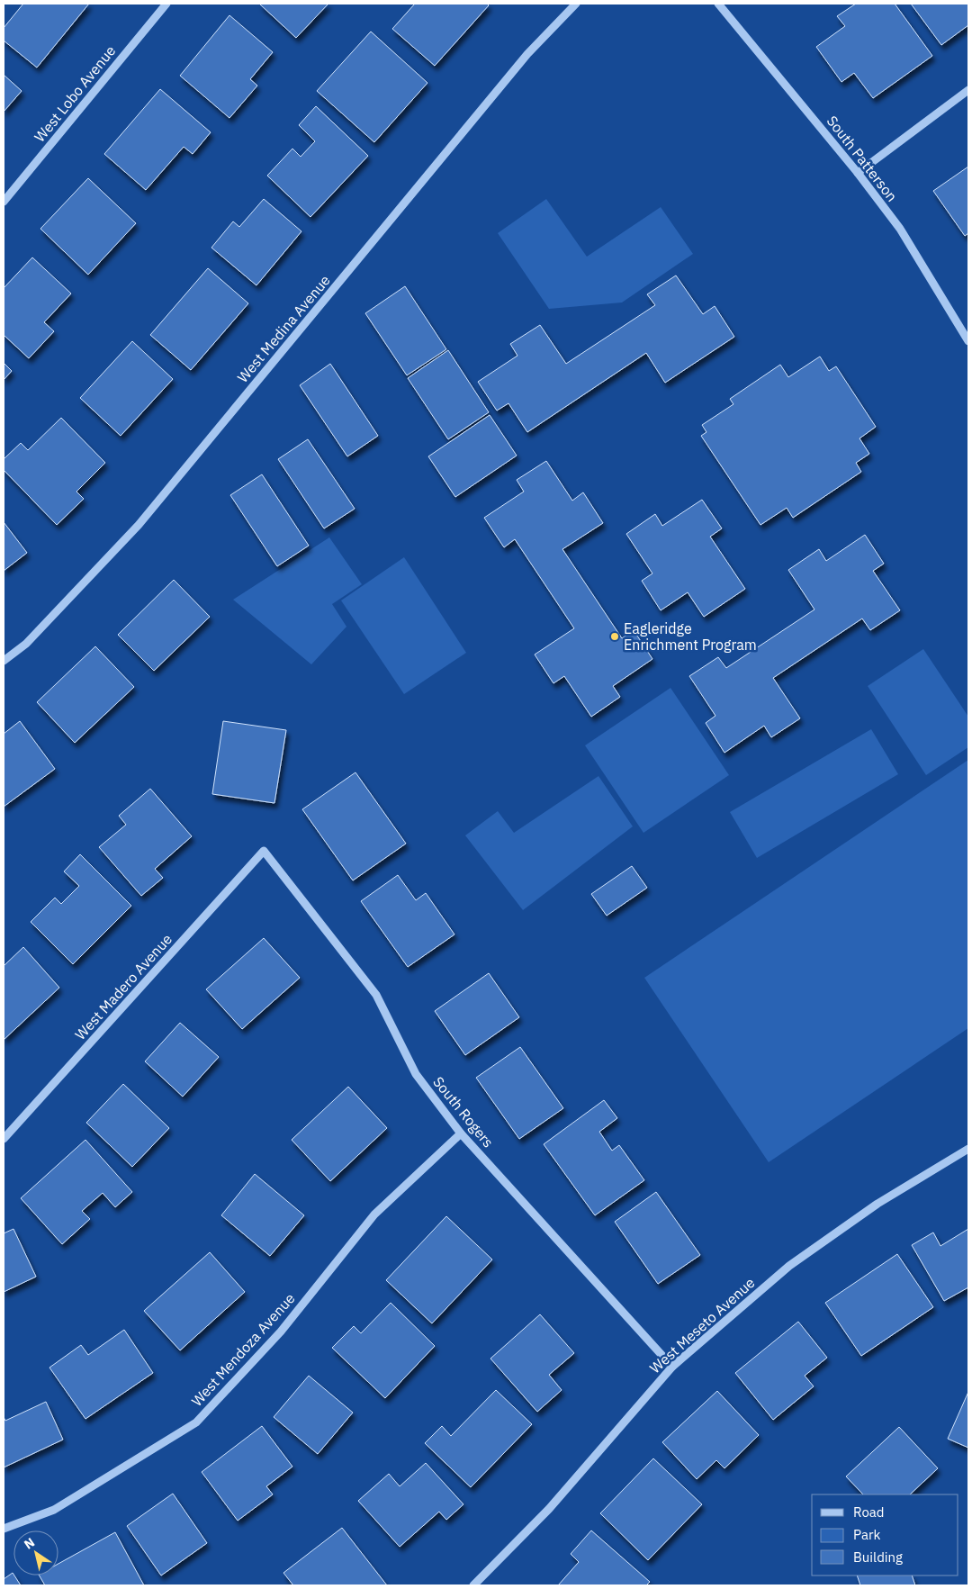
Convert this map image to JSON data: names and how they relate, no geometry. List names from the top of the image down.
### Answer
{
  "streets": {
    "street": [
      "West Lobo Avenue",
      "South Patterson",
      "West Medina Avenue",
      "West Madero Avenue",
      "South Rogers",
      "West Meseto Avenue",
      "West Mendoza Avenue"
    ]
  },
  "crossings": [
    ["West Madero Avenue", "South Rogers"],
    ["South Rogers", "West Meseto Avenue"],
    ["South Rogers", "West Mendoza Avenue"]
  ],
  "places": ["Eagleridge Enrichment Program"],
  "legend": ["Road", "Park", "Building"],
  "north": "top left"
}
